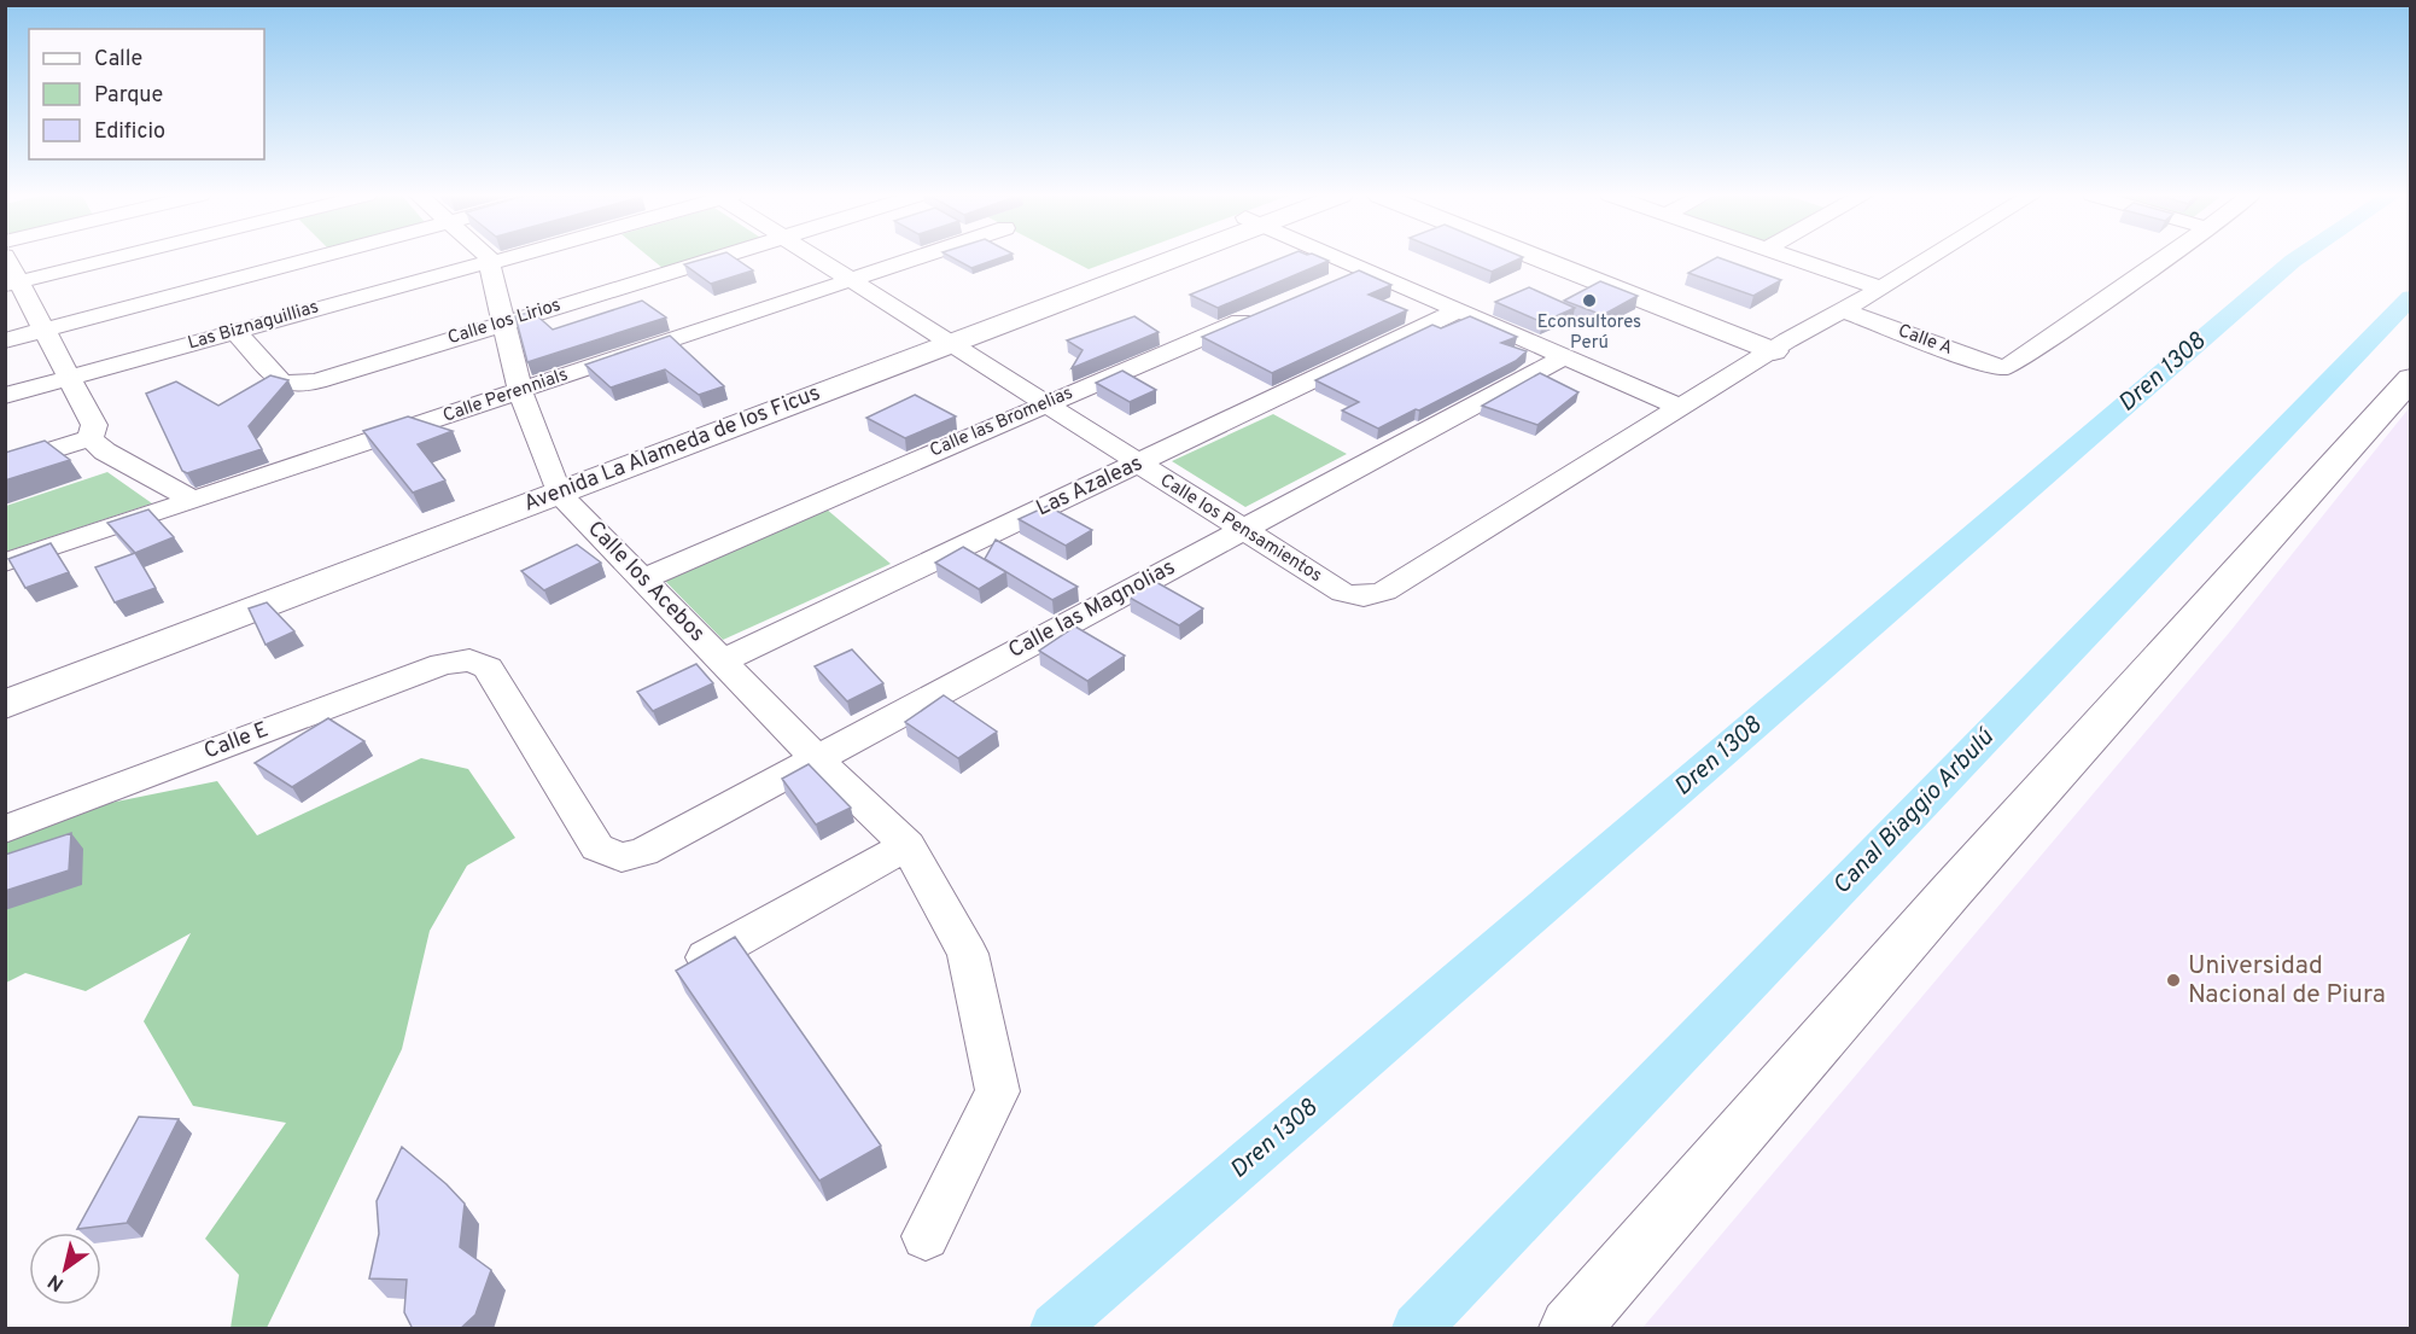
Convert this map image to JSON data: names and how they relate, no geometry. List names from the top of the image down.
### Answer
{
  "streets": {
    "street": [
      "Calle los Lirios",
      "Las Biznaguillias",
      "Calle A",
      "Calle Perennials",
      "Calle las Bromelias",
      "Avenida La Alameda de los Ficus",
      "Las Azaleas",
      "Calle los Pensamientos",
      "Calle los Acebos",
      "Calle las Magnolias",
      "Calle E"
    ]
  },
  "crossings": [
    ["Calle los Lirios", "Las Biznaguillias"],
    ["Calle los Lirios", "Calle los Acebos"],
    ["Las Biznaguillias", "Calle los Acebos"],
    ["Calle Perennials", "Calle los Pensamientos"],
    ["Calle Perennials", "Calle los Acebos"],
    ["Calle las Bromelias", "Calle los Pensamientos"],
    ["Calle las Bromelias", "Calle los Acebos"],
    ["Avenida La Alameda de los Ficus", "Calle los Pensamientos"],
    ["Avenida La Alameda de los Ficus", "Calle los Acebos"],
    ["Las Azaleas", "Calle los Pensamientos"],
    ["Las Azaleas", "Calle los Acebos"],
    ["Calle los Pensamientos", "Calle las Magnolias"],
    ["Calle los Acebos", "Calle las Magnolias"],
    ["Calle las Magnolias", "Calle E"]
  ],
  "water": ["Dren 1308", "Canal Biaggio Arbulú"],
  "places": ["Econsultores Perú", "Universidad Nacional de Piura"],
  "legend": ["Calle", "Parque", "Edificio"],
  "north": "bottom left"
}
